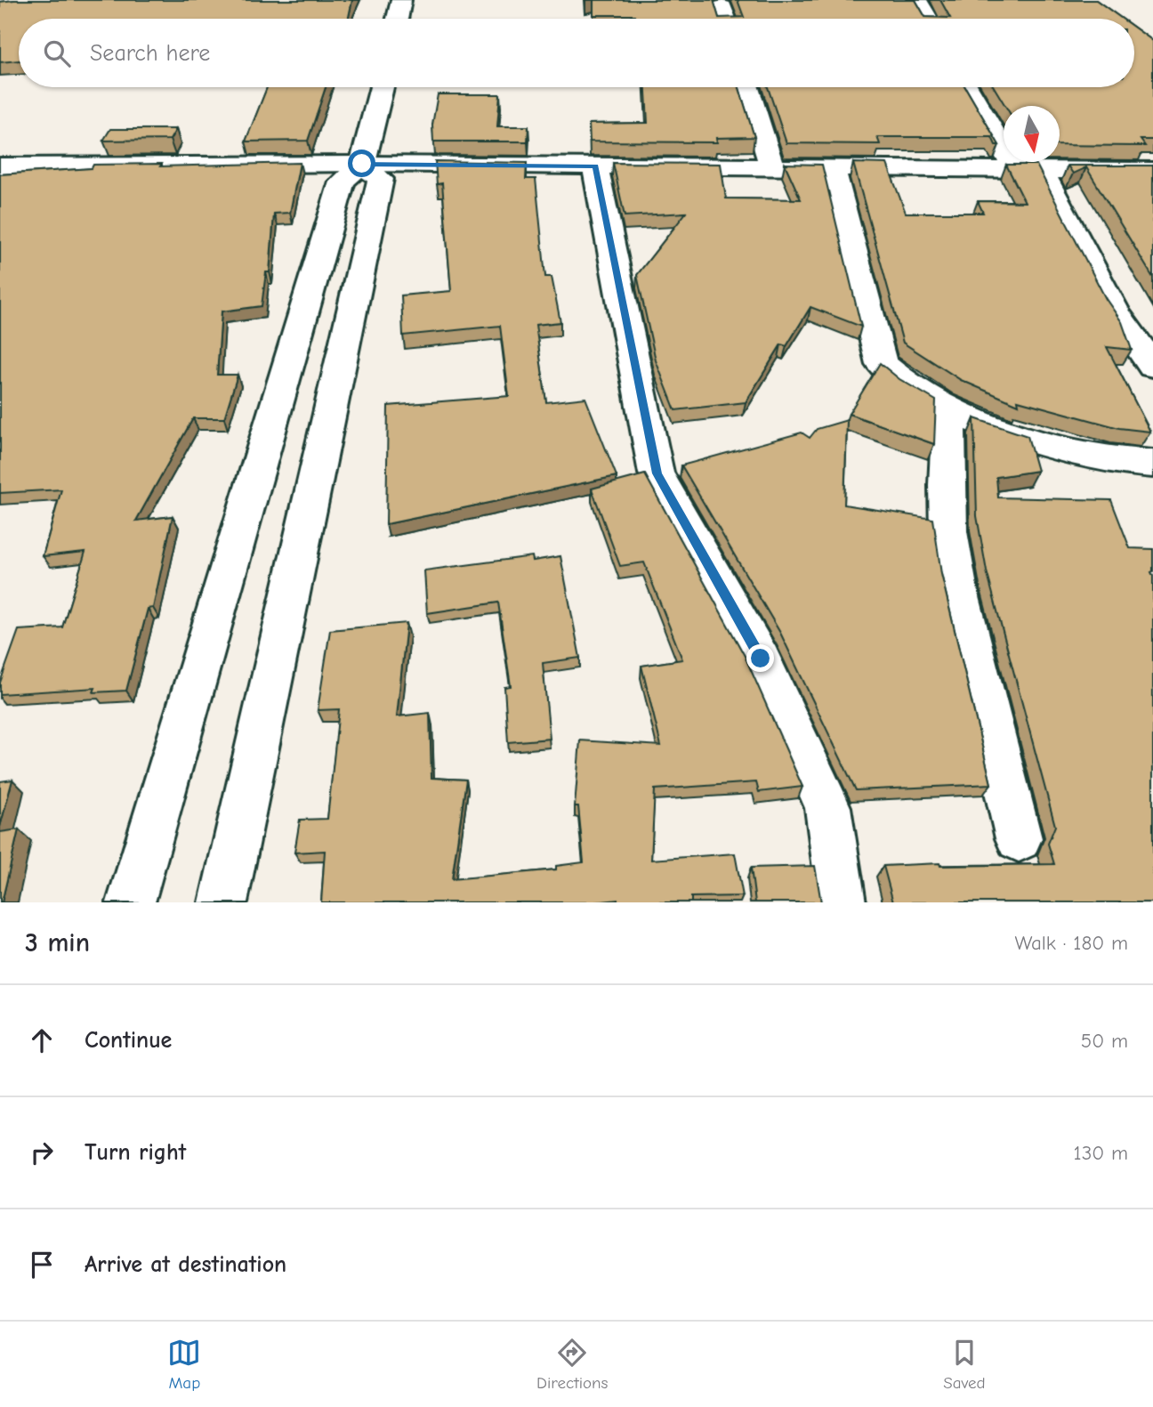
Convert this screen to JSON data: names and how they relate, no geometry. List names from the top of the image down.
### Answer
{
  "north": "bottom",
  "page": {
    "search": "Search here",
    "heading": ["3 min", "Walk · 180 m"],
    "list": [
      ["Continue", "50 m"],
      ["Turn right", "130 m"],
      "Arrive at destination"
    ],
    "nav": ["Map", "Directions", "Saved"]
  }
}
